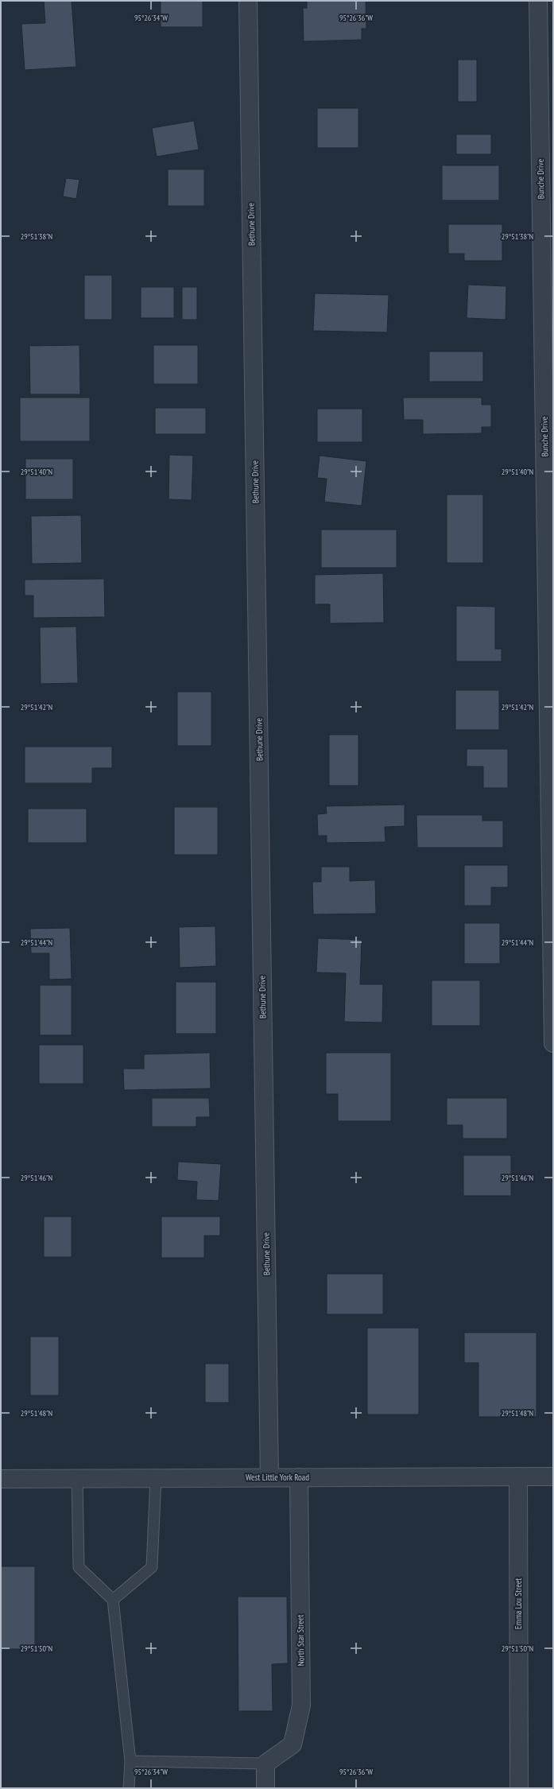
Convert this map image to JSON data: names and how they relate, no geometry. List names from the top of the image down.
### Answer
{
  "streets": {
    "street": [
      "Bunche Drive",
      "Bethune Drive",
      "West Little York Road",
      "Emma Lou Street",
      "North Star Street"
    ]
  },
  "crossings": [
    ["Bethune Drive", "West Little York Road"],
    ["West Little York Road", "Emma Lou Street"],
    ["West Little York Road", "North Star Street"]
  ],
  "coordinates": [
    "95°26'34\"W",
    "95°26'36\"W",
    "29°51'38\"N",
    "29°51'40\"N",
    "29°51'42\"N",
    "29°51'44\"N",
    "29°51'46\"N",
    "29°51'48\"N",
    "29°51'50\"N"
  ]
}
